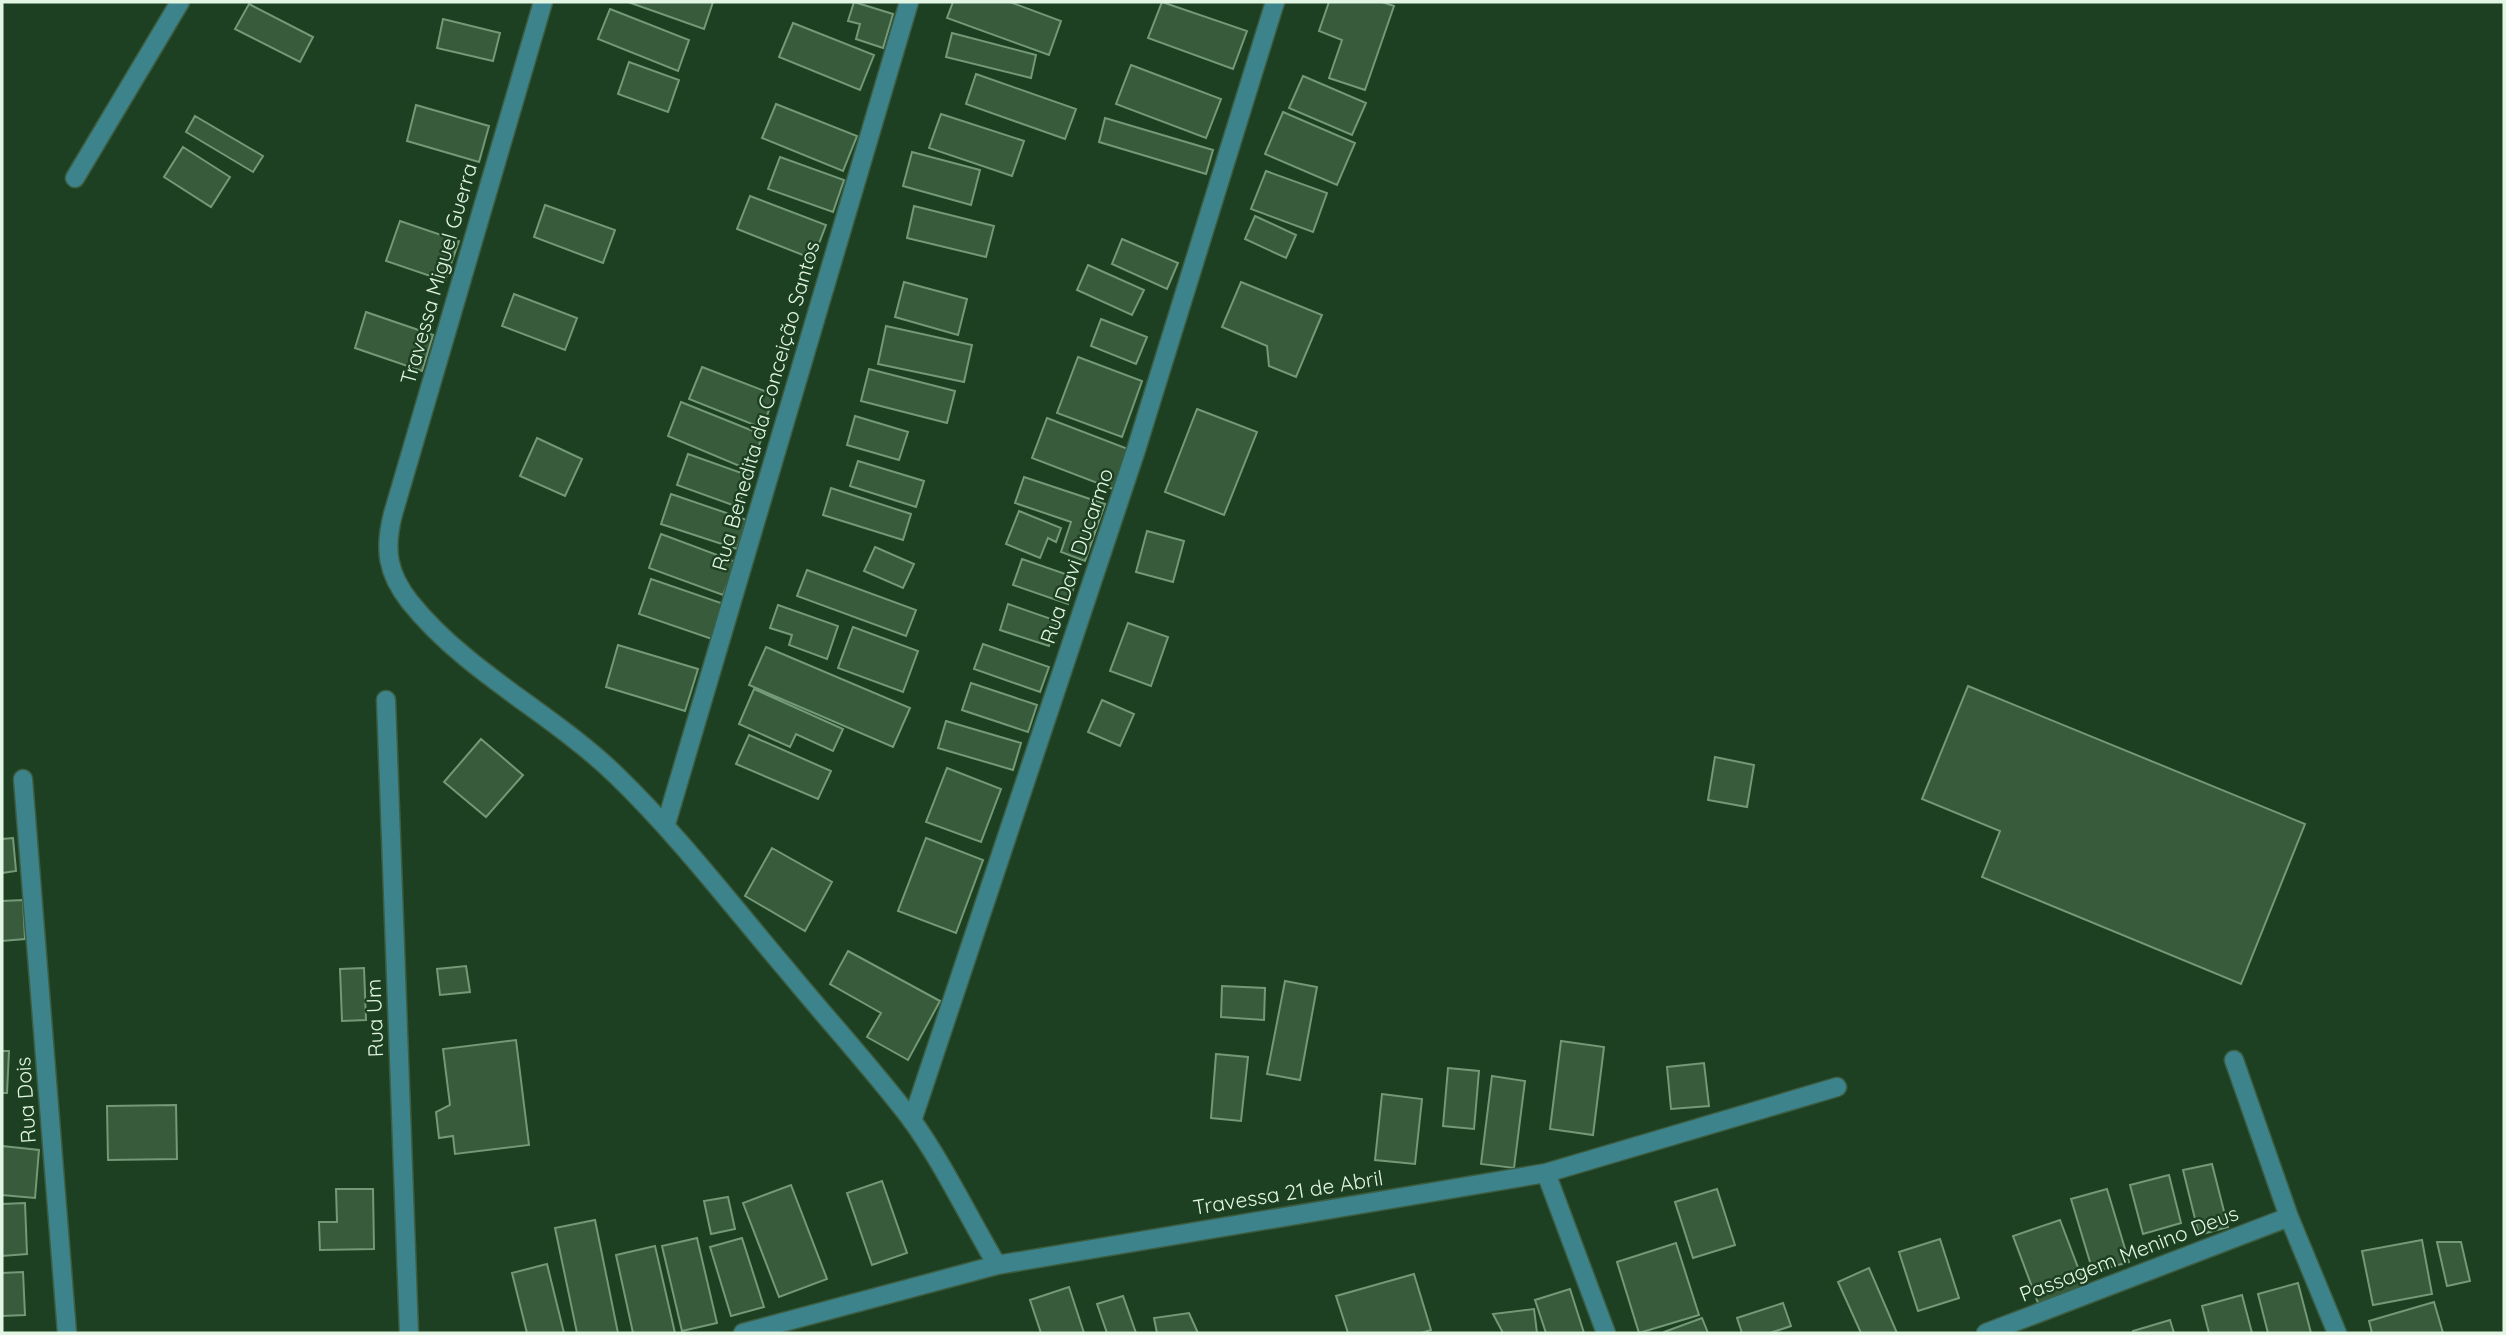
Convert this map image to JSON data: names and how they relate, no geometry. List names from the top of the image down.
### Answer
{
  "streets": {
    "street": [
      "Travessa Miguel Guerra",
      "Rua Benedita da Conceição Santos",
      "Rua Davi Ducarmo",
      "Rua Um",
      "Rua Dois",
      "Travessa 21 de Abril",
      "Passagem Menino Deus"
    ]
  },
  "crossings": [
    ["Travessa Miguel Guerra", "Rua Benedita da Conceição Santos"]
  ]
}
